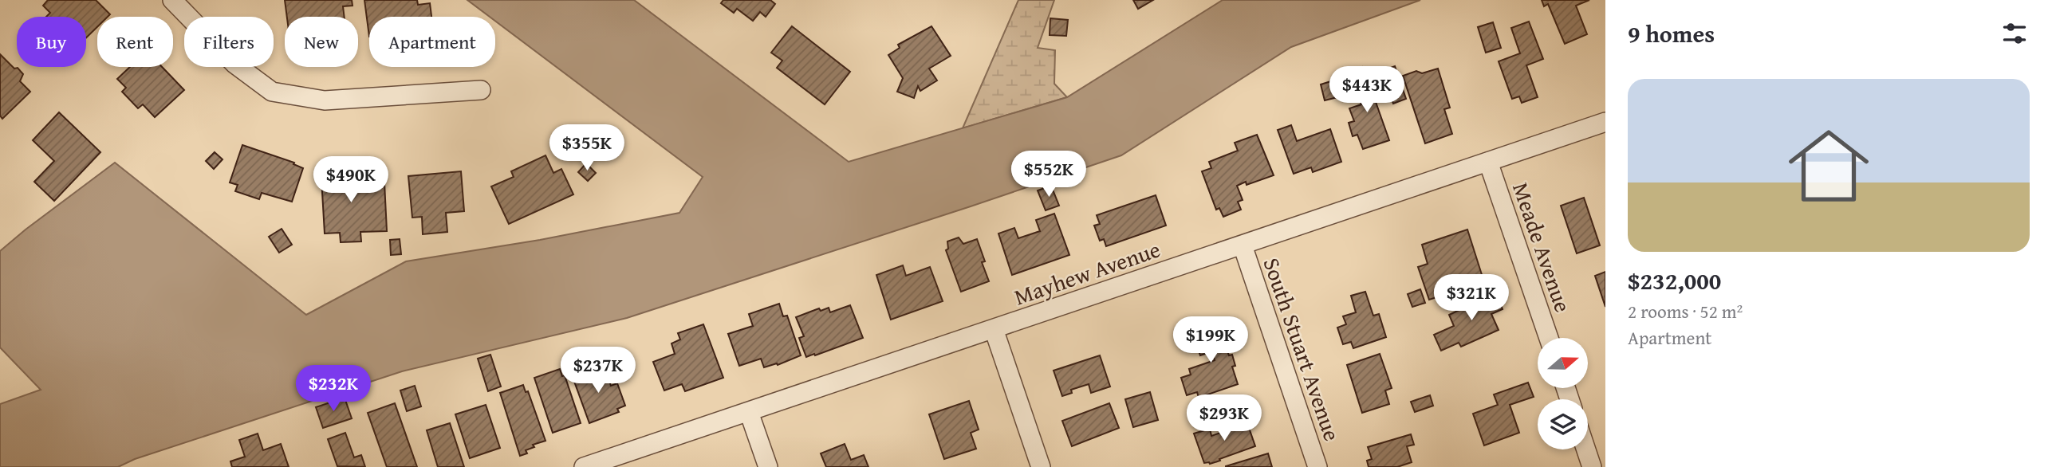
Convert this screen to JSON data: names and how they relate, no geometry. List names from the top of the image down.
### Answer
{
  "streets": {
    "street": ["Meade Avenue", "Mayhew Avenue", "South Stuart Avenue"]
  },
  "crossings": [
    ["Meade Avenue", "Mayhew Avenue"],
    ["Mayhew Avenue", "South Stuart Avenue"]
  ],
  "north": "right",
  "page": {
    "heading": "9 homes",
    "chip": [
      "Buy",
      "Rent",
      "Filters",
      "New",
      "Apartment"
    ],
    "price": [
      "$443K",
      "$355K",
      "$552K",
      "$490K",
      "$321K",
      "$199K",
      "$237K",
      "$232K",
      "$293K"
    ],
    "list": [
      {
        "name": "$232,000",
        "note": "2 rooms · 52 m² · Apartment"
      }
    ]
  }
}
